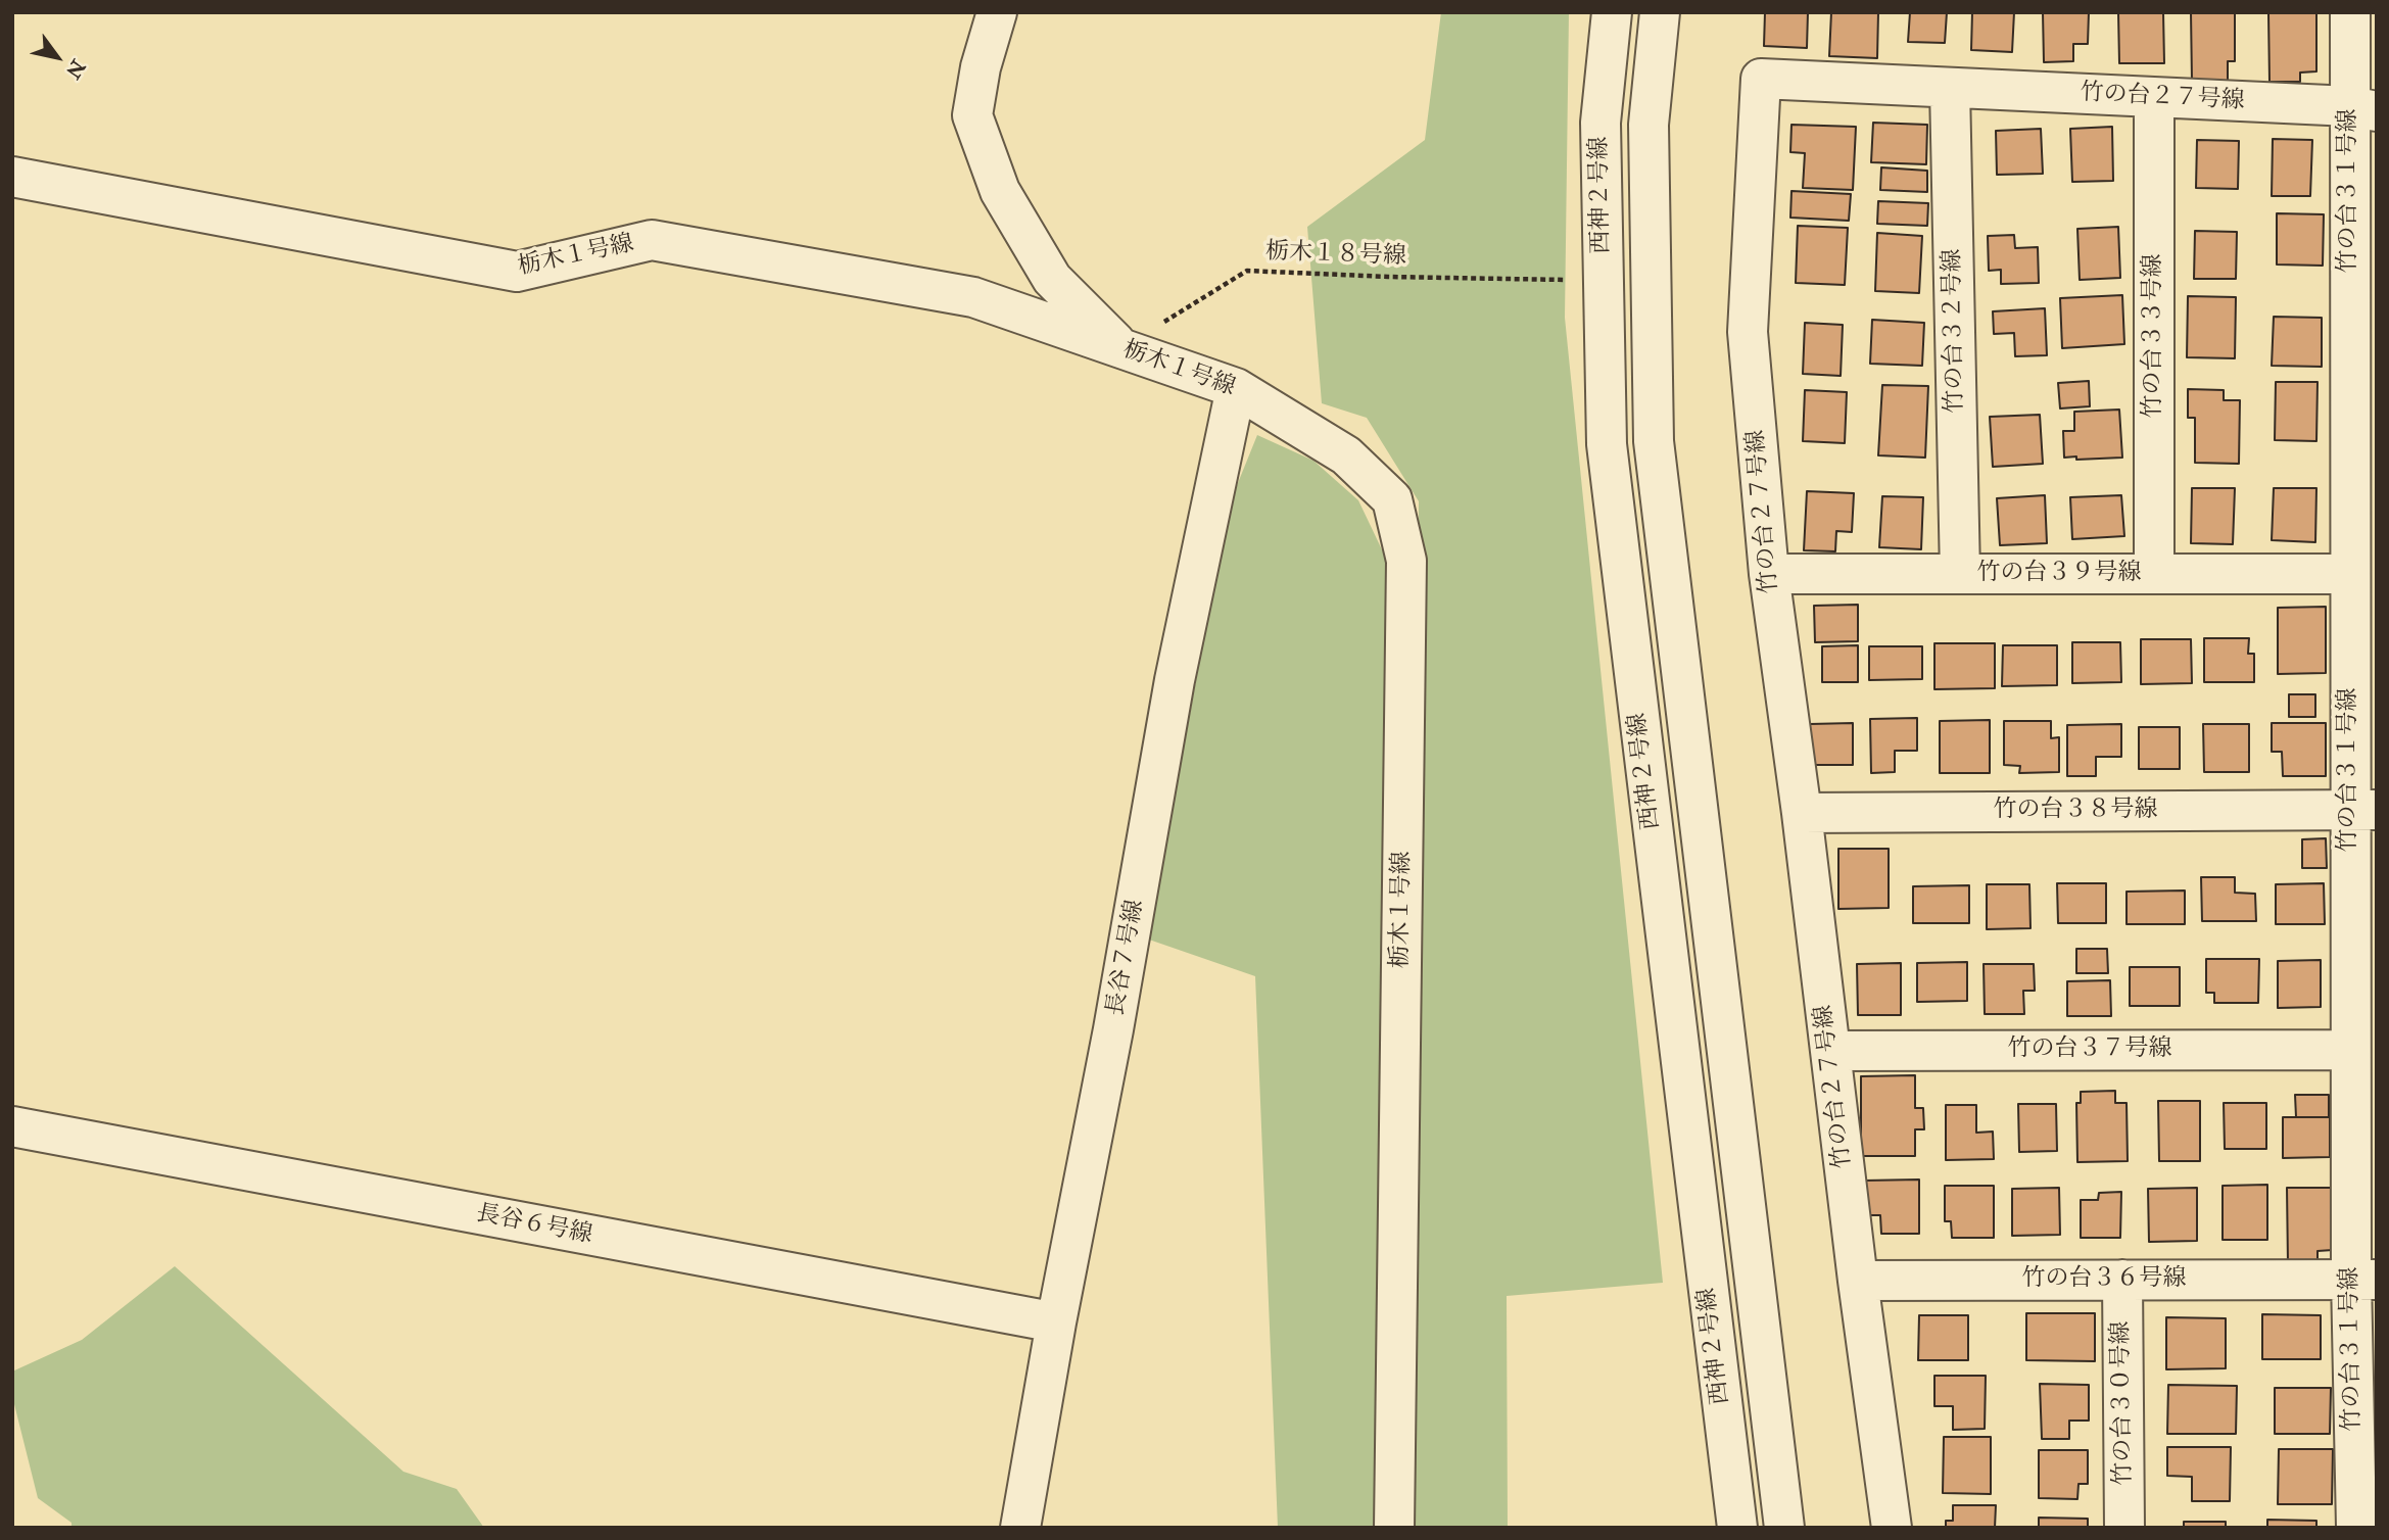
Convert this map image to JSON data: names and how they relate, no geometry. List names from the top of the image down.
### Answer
{
  "streets": {
    "street": [
      "竹の台２７号線",
      "竹の台３１号線",
      "西神２号線",
      "栃木１号線",
      "竹の台３２号線",
      "竹の台３３号線",
      "竹の台３９号線",
      "竹の台３８号線",
      "長谷７号線",
      "竹の台３７号線",
      "長谷６号線",
      "竹の台３６号線",
      "竹の台３０号線"
    ],
    "path": ["栃木１８号線"]
  },
  "crossings": [
    ["竹の台２７号線", "竹の台３１号線"],
    ["竹の台２７号線", "竹の台３２号線"],
    ["竹の台２７号線", "竹の台３３号線"],
    ["竹の台２７号線", "竹の台３９号線"],
    ["竹の台２７号線", "竹の台３８号線"],
    ["竹の台２７号線", "竹の台３７号線"],
    ["竹の台２７号線", "竹の台３６号線"],
    ["竹の台３１号線", "竹の台３９号線"],
    ["竹の台３１号線", "竹の台３８号線"],
    ["竹の台３１号線", "竹の台３７号線"],
    ["竹の台３１号線", "竹の台３６号線"],
    ["栃木１８号線", "栃木１号線"],
    ["栃木１号線", "長谷７号線"],
    ["竹の台３２号線", "竹の台３９号線"],
    ["竹の台３３号線", "竹の台３９号線"],
    ["長谷７号線", "長谷６号線"],
    ["竹の台３６号線", "竹の台３０号線"]
  ],
  "north": "bottom right"
}
